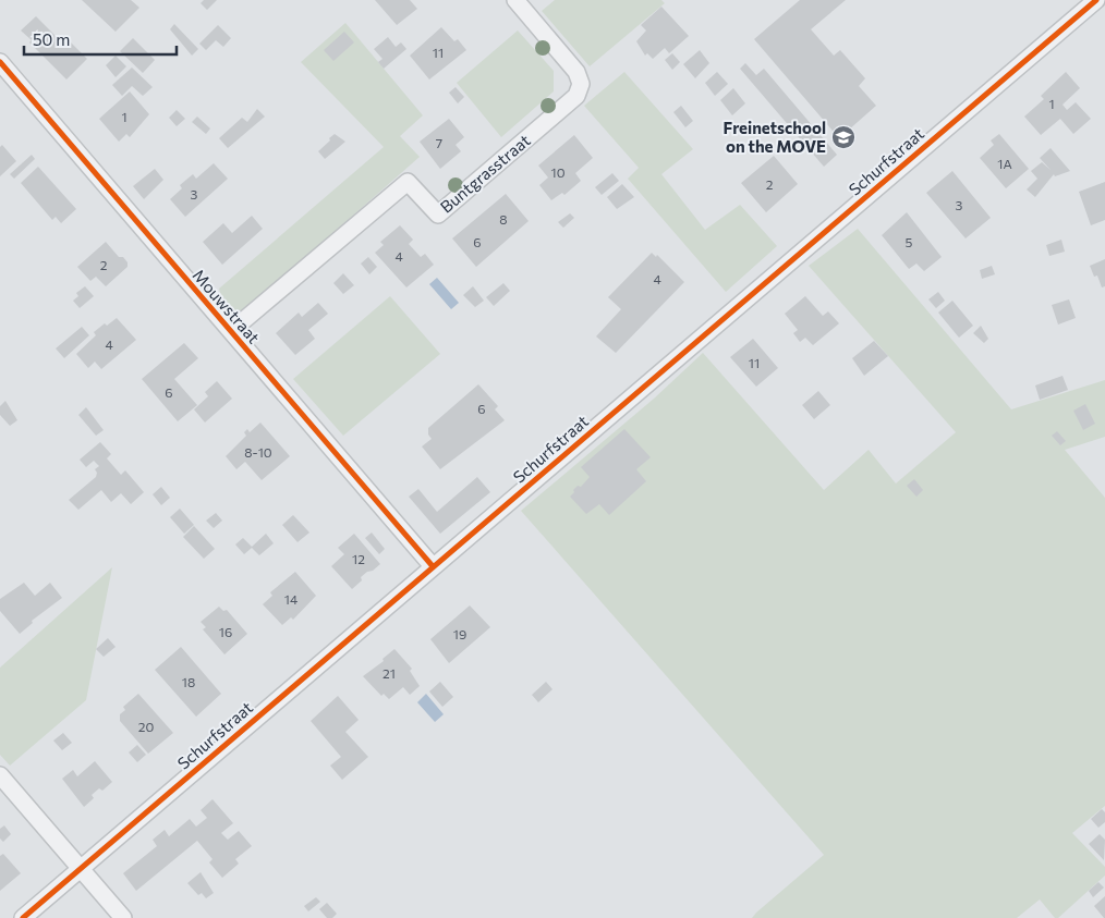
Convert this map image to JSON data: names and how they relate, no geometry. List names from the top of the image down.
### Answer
{
  "streets": {
    "street": ["Schurfstraat", "Buntgrasstraat", "Mouwstraat"]
  },
  "crossings": [
    ["Schurfstraat", "Mouwstraat"],
    ["Buntgrasstraat", "Mouwstraat"]
  ],
  "places": {
    "school or university": ["Freinetschool on the MOVE"]
  },
  "house_numbers": [
    "11",
    "1",
    "1",
    "7",
    "1A",
    "10",
    "2",
    "3",
    "3",
    "8",
    "6",
    "5",
    "4",
    "2",
    "4",
    "4",
    "11",
    "6",
    "6",
    "8-10",
    "12",
    "14",
    "16",
    "19",
    "21",
    "18",
    "20"
  ],
  "scale_bar": "50 m"
}
